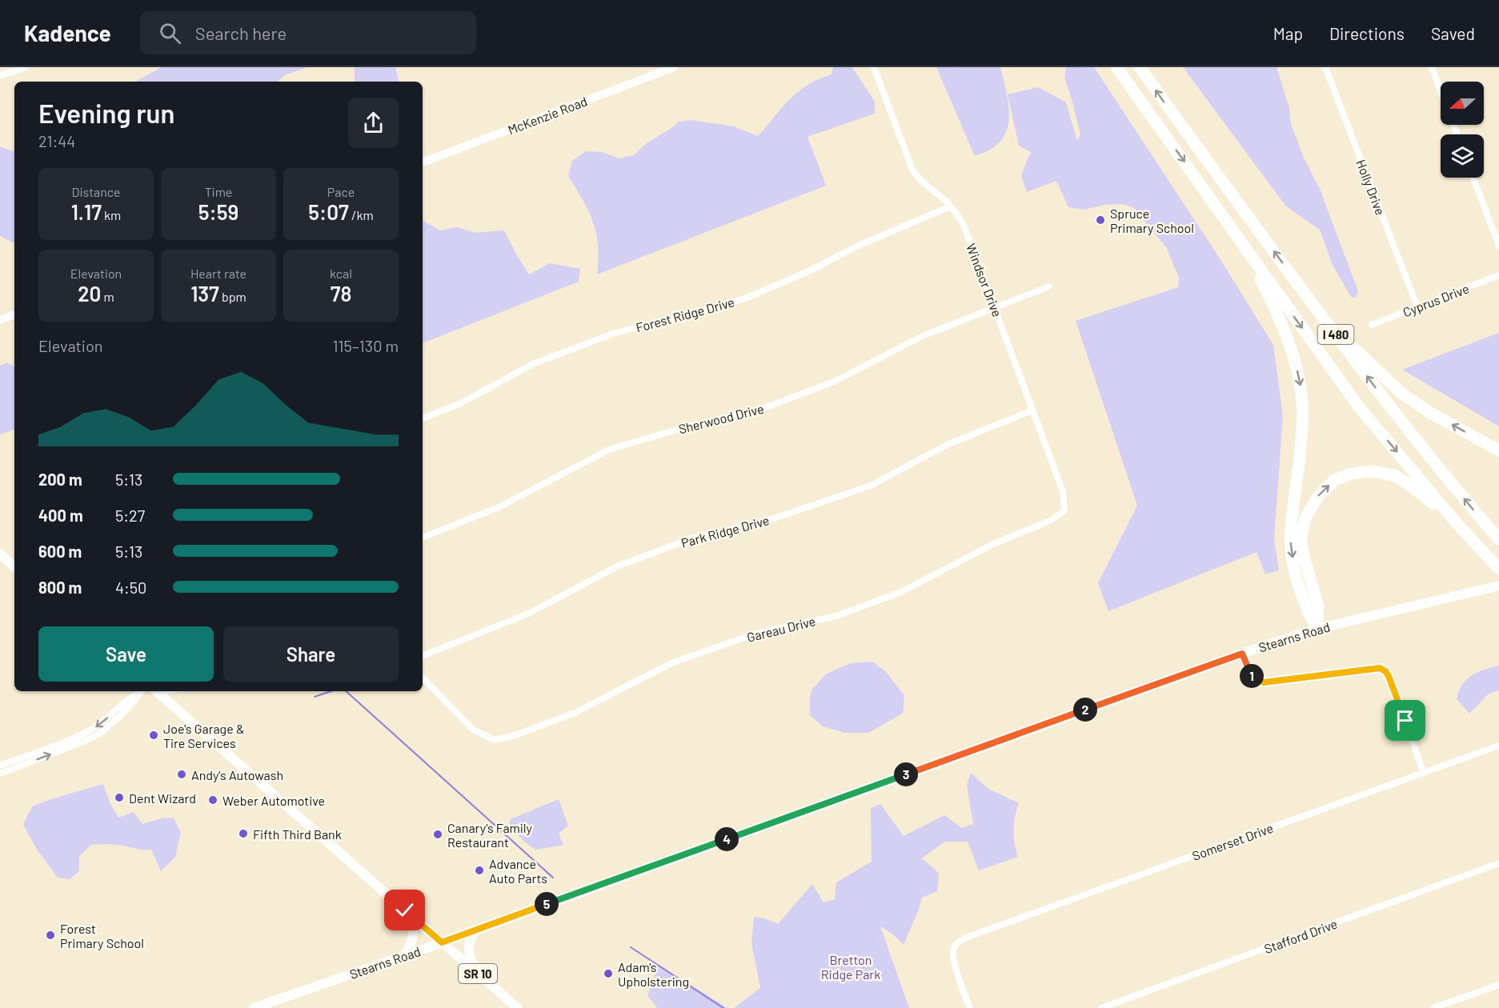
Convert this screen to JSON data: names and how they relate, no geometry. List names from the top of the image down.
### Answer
{
  "streets": {
    "highway": ["I 480"],
    "main road": ["Stearns Road", "SR 10"],
    "street": [
      "McKenzie Road",
      "Holly Drive",
      "Windsor Drive",
      "Cyprus Drive",
      "Forest Ridge Drive",
      "Sherwood Drive",
      "Park Ridge Drive",
      "Gareau Drive",
      "Somerset Drive",
      "Stafford Drive"
    ]
  },
  "crossings": [
    ["Holly Drive", "Cyprus Drive"],
    ["Windsor Drive", "Forest Ridge Drive"],
    ["Windsor Drive", "Sherwood Drive"],
    ["Windsor Drive", "Park Ridge Drive"],
    ["Windsor Drive", "Gareau Drive"],
    ["Stearns Road", "SR 10"]
  ],
  "parks": ["Bretton Ridge Park"],
  "places": [
    "Spruce Primary School",
    "Joe's Garage & Tire Services",
    "Andy's Autowash",
    "Dent Wizard",
    "Weber Automotive",
    "Fifth Third Bank",
    "Canary's Family Restaurant",
    "Advance Auto Parts",
    "Forest Primary School",
    "Adam's Upholstering"
  ],
  "north": "left",
  "page": {
    "header": "Kadence",
    "search": "Search here",
    "nav": ["Map", "Directions", "Saved"],
    "heading": ["Evening run", "21:44"],
    "stats": [
      ["Distance", "1.17 km"],
      ["Time", "5:59"],
      ["Pace", "5:07 /km"],
      ["Elevation", "20 m"],
      ["Heart rate", "137 bpm"],
      ["kcal", "78"]
    ],
    "chart": ["Elevation", "115–130 m"],
    "list": [
      {
        "name": "200 m",
        "note": "5:13"
      },
      {
        "name": "400 m",
        "note": "5:27"
      },
      {
        "name": "600 m",
        "note": "5:13"
      },
      {
        "name": "800 m",
        "note": "4:50"
      }
    ],
    "buttons": ["Save", "Share"],
    "pins": [
      "1",
      "2",
      "3",
      "4",
      "5"
    ]
  }
}
